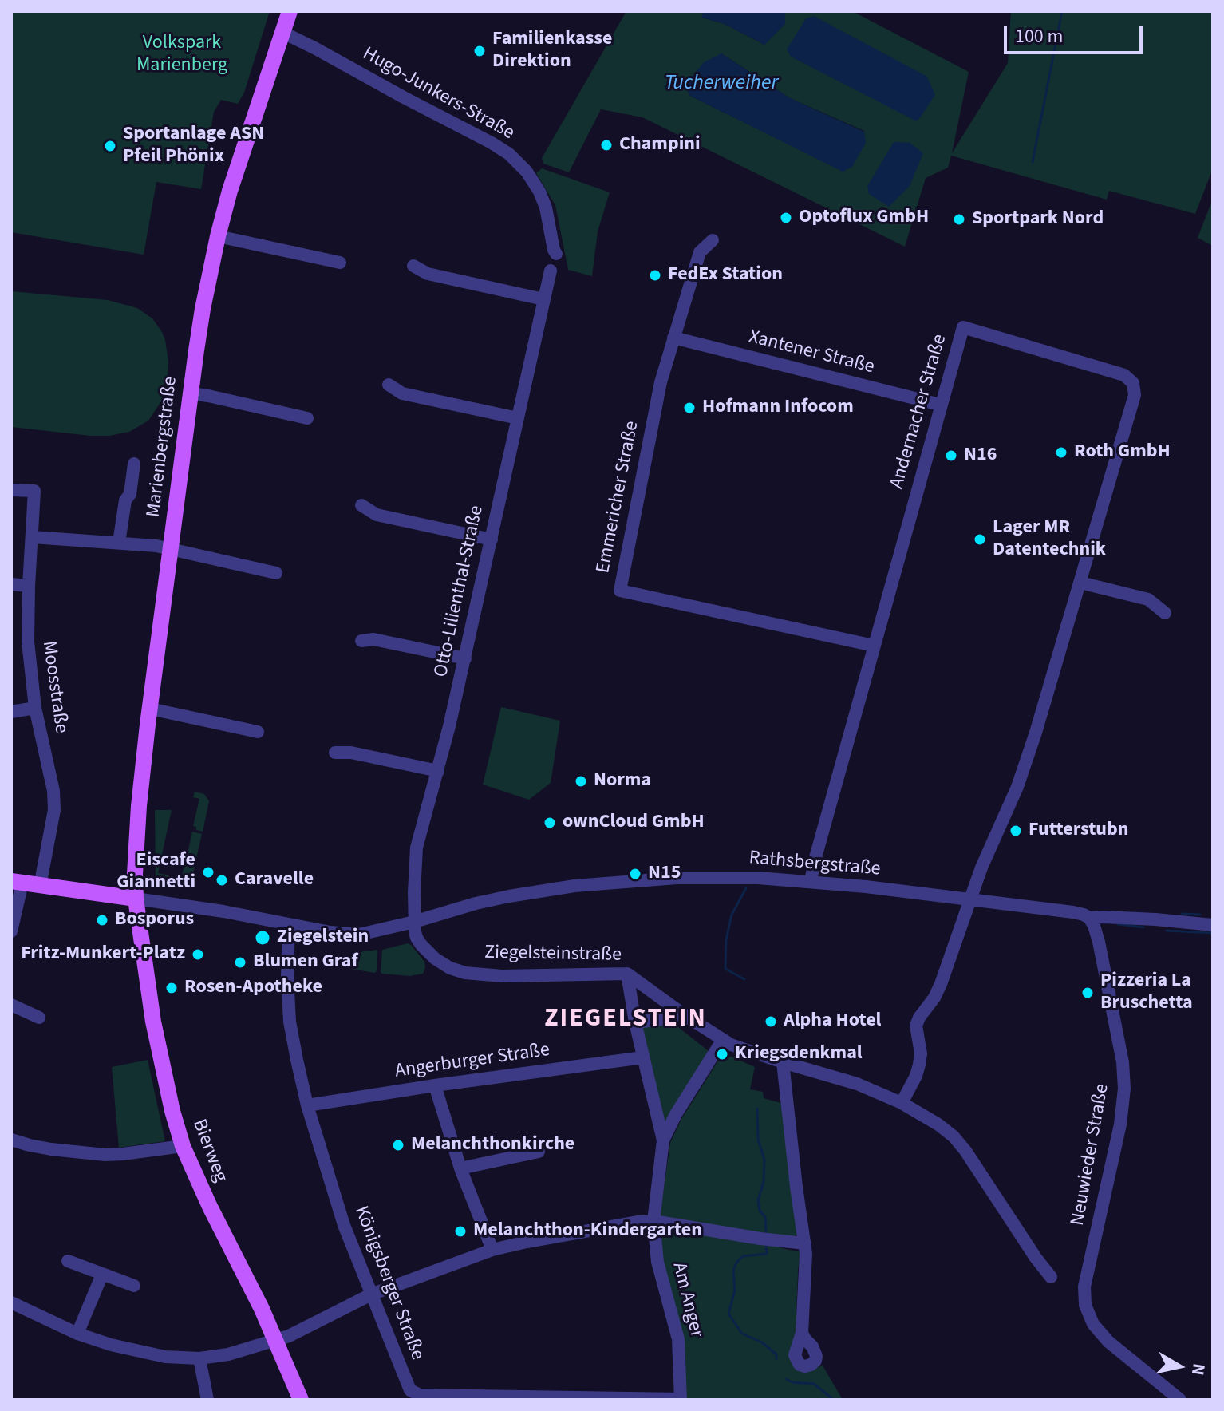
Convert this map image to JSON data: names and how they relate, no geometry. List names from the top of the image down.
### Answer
{
  "streets": {
    "main road": ["Marienbergstraße", "Bierweg"],
    "street": [
      "Hugo-Junkers-Straße",
      "Xantener Straße",
      "Andernacher Straße",
      "Emmericher Straße",
      "Otto-Lilienthal-Straße",
      "Moosstraße",
      "Rathsbergstraße",
      "Ziegelsteinstraße",
      "Angerburger Straße",
      "Neuwieder Straße",
      "Königsberger Straße",
      "Am Anger"
    ]
  },
  "crossings": [
    ["Hugo-Junkers-Straße", "Marienbergstraße"],
    ["Xantener Straße", "Andernacher Straße"],
    ["Xantener Straße", "Emmericher Straße"],
    ["Andernacher Straße", "Emmericher Straße"],
    ["Andernacher Straße", "Rathsbergstraße"],
    ["Andernacher Straße", "Ziegelsteinstraße"],
    ["Marienbergstraße", "Bierweg"],
    ["Otto-Lilienthal-Straße", "Rathsbergstraße"],
    ["Otto-Lilienthal-Straße", "Ziegelsteinstraße"],
    ["Rathsbergstraße", "Ziegelsteinstraße"],
    ["Rathsbergstraße", "Neuwieder Straße"],
    ["Ziegelsteinstraße", "Am Anger"],
    ["Angerburger Straße", "Königsberger Straße"],
    ["Angerburger Straße", "Am Anger"],
    ["Königsberger Straße", "Am Anger"]
  ],
  "districts": ["ZIEGELSTEIN"],
  "water": ["Tucherweiher"],
  "parks": ["Volkspark Marienberg"],
  "places": [
    "Familienkasse Direktion",
    "Champini",
    "Sportanlage ASN Pfeil Phönix",
    "Optoflux GmbH",
    "Sportpark Nord",
    "FedEx Station",
    "Hofmann Infocom",
    "Roth GmbH",
    "N16",
    "Lager MR Datentechnik",
    "Norma",
    "ownCloud GmbH",
    "Futterstubn",
    "Eiscafe Giannetti",
    "N15",
    "Caravelle",
    "Bosporus",
    "Ziegelstein",
    "Fritz-Munkert-Platz",
    "Blumen Graf",
    "Rosen-Apotheke",
    "Pizzeria La Bruschetta",
    "Alpha Hotel",
    "Kriegsdenkmal",
    "Melanchthonkirche",
    "Melanchthon-Kindergarten"
  ],
  "scale_bar": "100 m",
  "north": "right"
}
